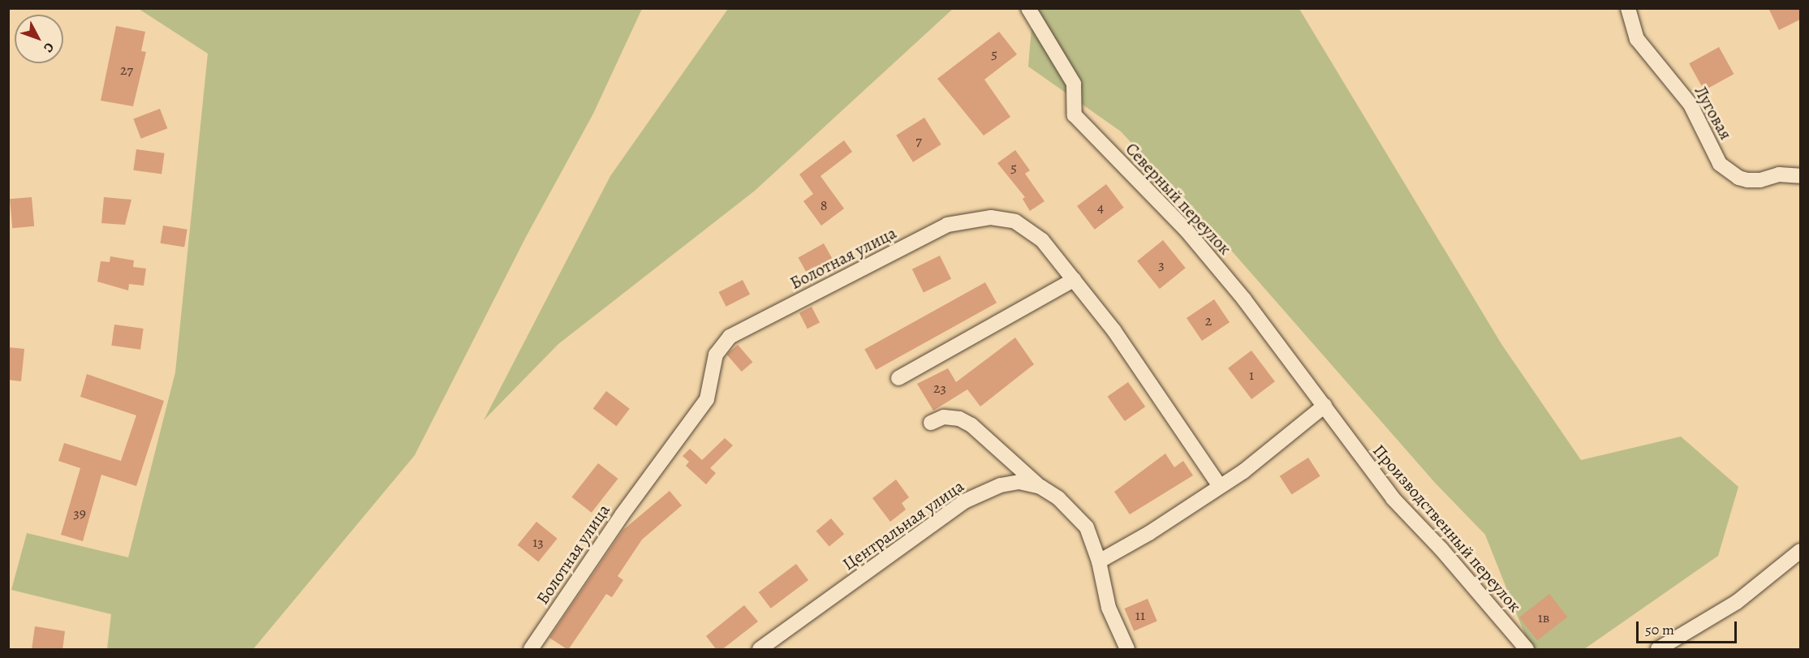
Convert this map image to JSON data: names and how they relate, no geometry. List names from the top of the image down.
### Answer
{
  "streets": {
    "street": [
      "Луговая",
      "Северный переулок",
      "Болотная улица",
      "Центральная улица",
      "Производственный переулок"
    ]
  },
  "crossings": [
    ["Северный переулок", "Производственный переулок"]
  ],
  "house_numbers": [
    "5",
    "27",
    "7",
    "5",
    "8",
    "4",
    "3",
    "2",
    "1",
    "23",
    "39",
    "13",
    "11",
    "1в"
  ],
  "scale_bar": "50 m",
  "north": "bottom right"
}
